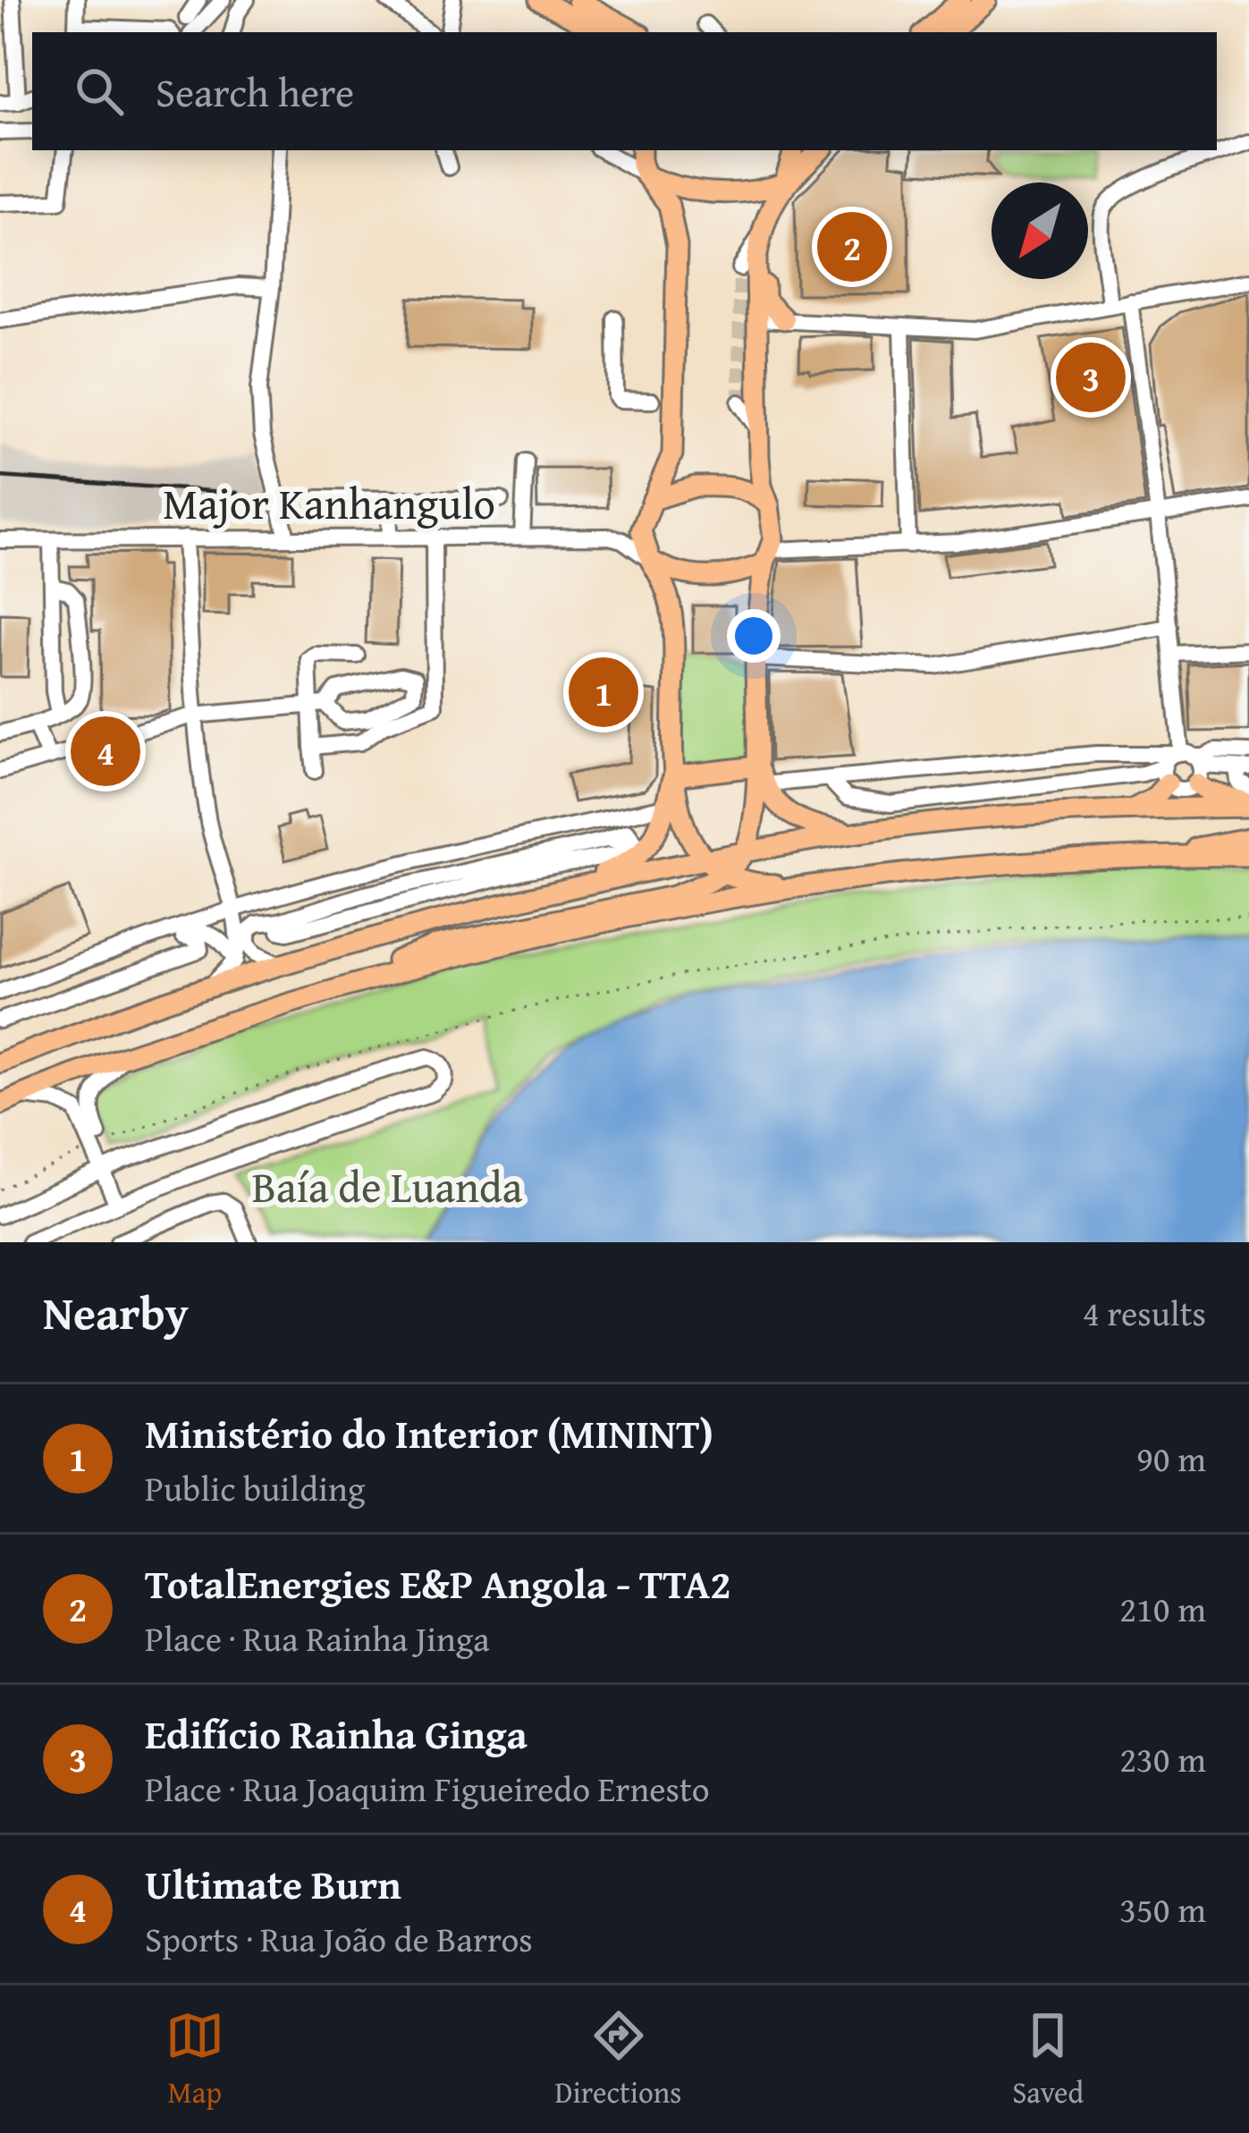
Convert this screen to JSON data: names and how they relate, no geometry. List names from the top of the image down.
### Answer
{
  "streets": {
    "street": ["Major Kanhangulo"]
  },
  "parks": ["Baía de Luanda"],
  "north": "bottom left",
  "page": {
    "search": "Search here",
    "pins": [
      "2",
      "3",
      "1",
      "4"
    ],
    "heading": ["Nearby", "4 results"],
    "list": [
      {
        "mark": "1",
        "name": "Ministério do Interior (MININT)",
        "note": "Public building",
        "value": "90 m"
      },
      {
        "mark": "2",
        "name": "TotalEnergies E&P Angola - TTA2",
        "note": "Place · Rua Rainha Jinga",
        "value": "210 m"
      },
      {
        "mark": "3",
        "name": "Edifício Rainha Ginga",
        "note": "Place · Rua Joaquim Figueiredo Ernesto",
        "value": "230 m"
      },
      {
        "mark": "4",
        "name": "Ultimate Burn",
        "note": "Sports · Rua João de Barros",
        "value": "350 m"
      }
    ],
    "nav": ["Map", "Directions", "Saved"]
  }
}
